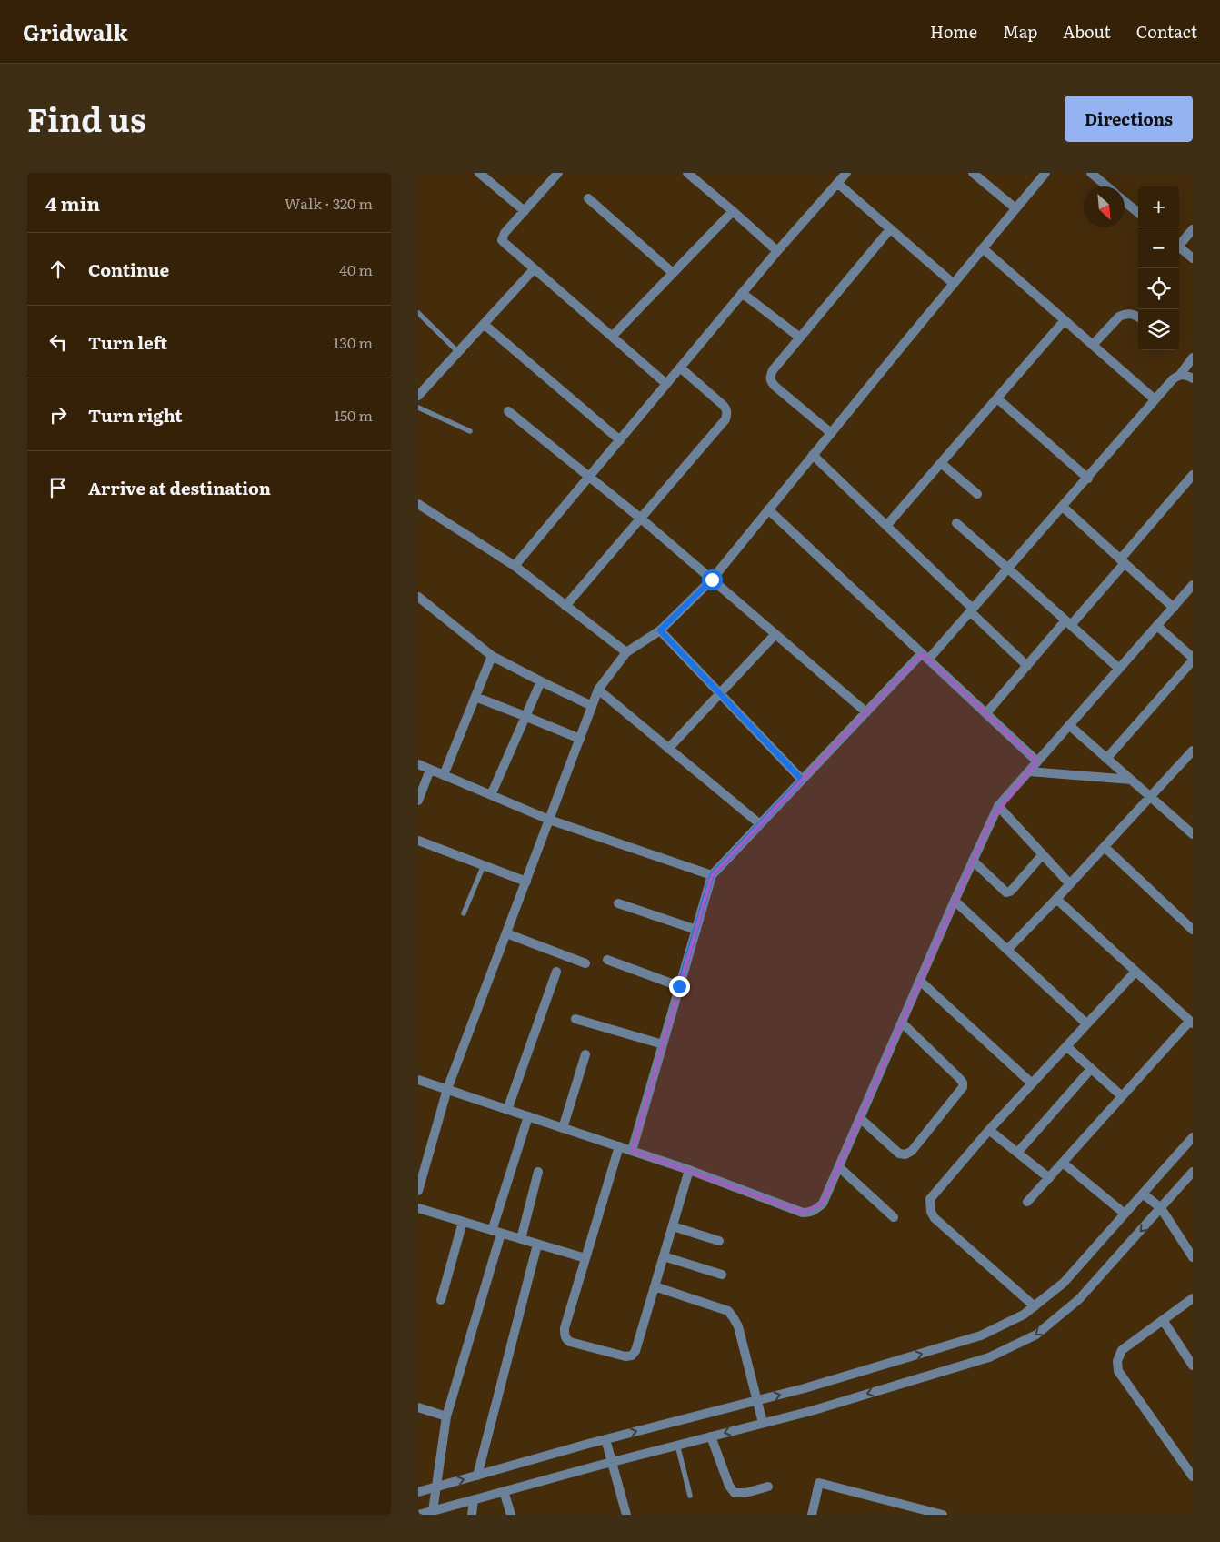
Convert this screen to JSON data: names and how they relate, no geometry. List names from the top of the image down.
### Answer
{
  "north": "bottom right",
  "page": {
    "header": "Gridwalk",
    "nav": [
      "Home",
      "Map",
      "About",
      "Contact"
    ],
    "title": "Find us",
    "buttons": "Directions",
    "heading": ["4 min", "Walk · 320 m"],
    "map_buttons": ["+", "−"],
    "list": [
      ["Continue", "40 m"],
      ["Turn left", "130 m"],
      ["Turn right", "150 m"],
      "Arrive at destination"
    ]
  }
}
